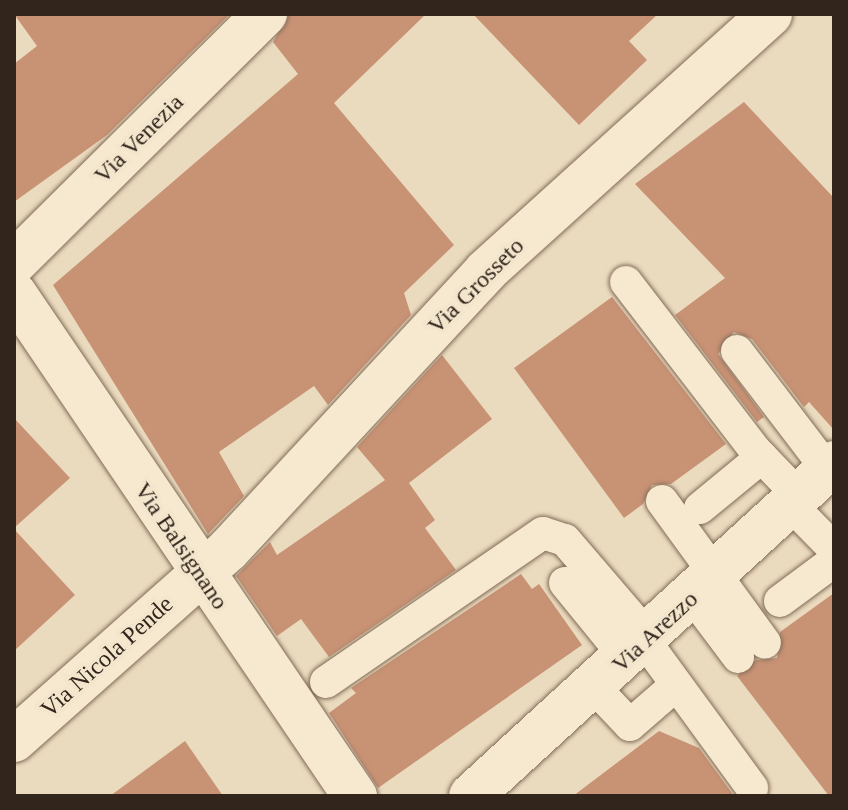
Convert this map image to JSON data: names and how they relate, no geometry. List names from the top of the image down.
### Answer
{
  "streets": {
    "street": [
      "Via Venezia",
      "Via Grosseto",
      "Via Balsignano",
      "Via Arezzo",
      "Via Nicola Pende"
    ]
  },
  "crossings": [
    ["Via Grosseto", "Via Balsignano"],
    ["Via Grosseto", "Via Nicola Pende"],
    ["Via Balsignano", "Via Nicola Pende"]
  ]
}
